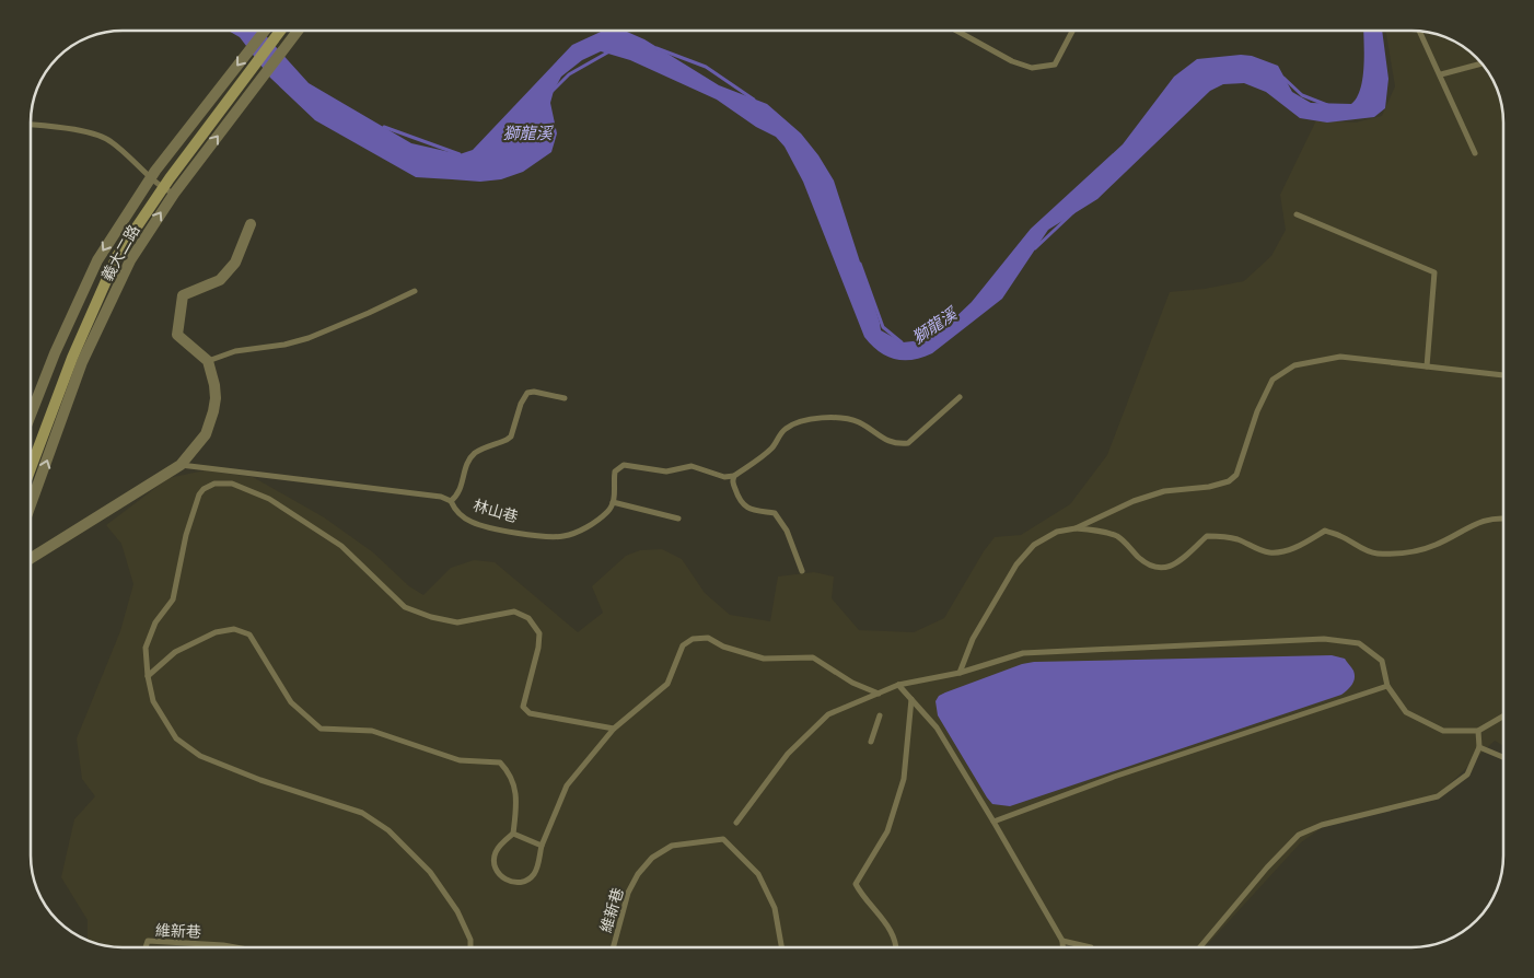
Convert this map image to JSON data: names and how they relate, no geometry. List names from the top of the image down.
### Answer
{
  "streets": {
    "street": ["義大二路"],
    "lane": ["林山巷", "維新巷"]
  },
  "water": ["獅龍溪"]
}
